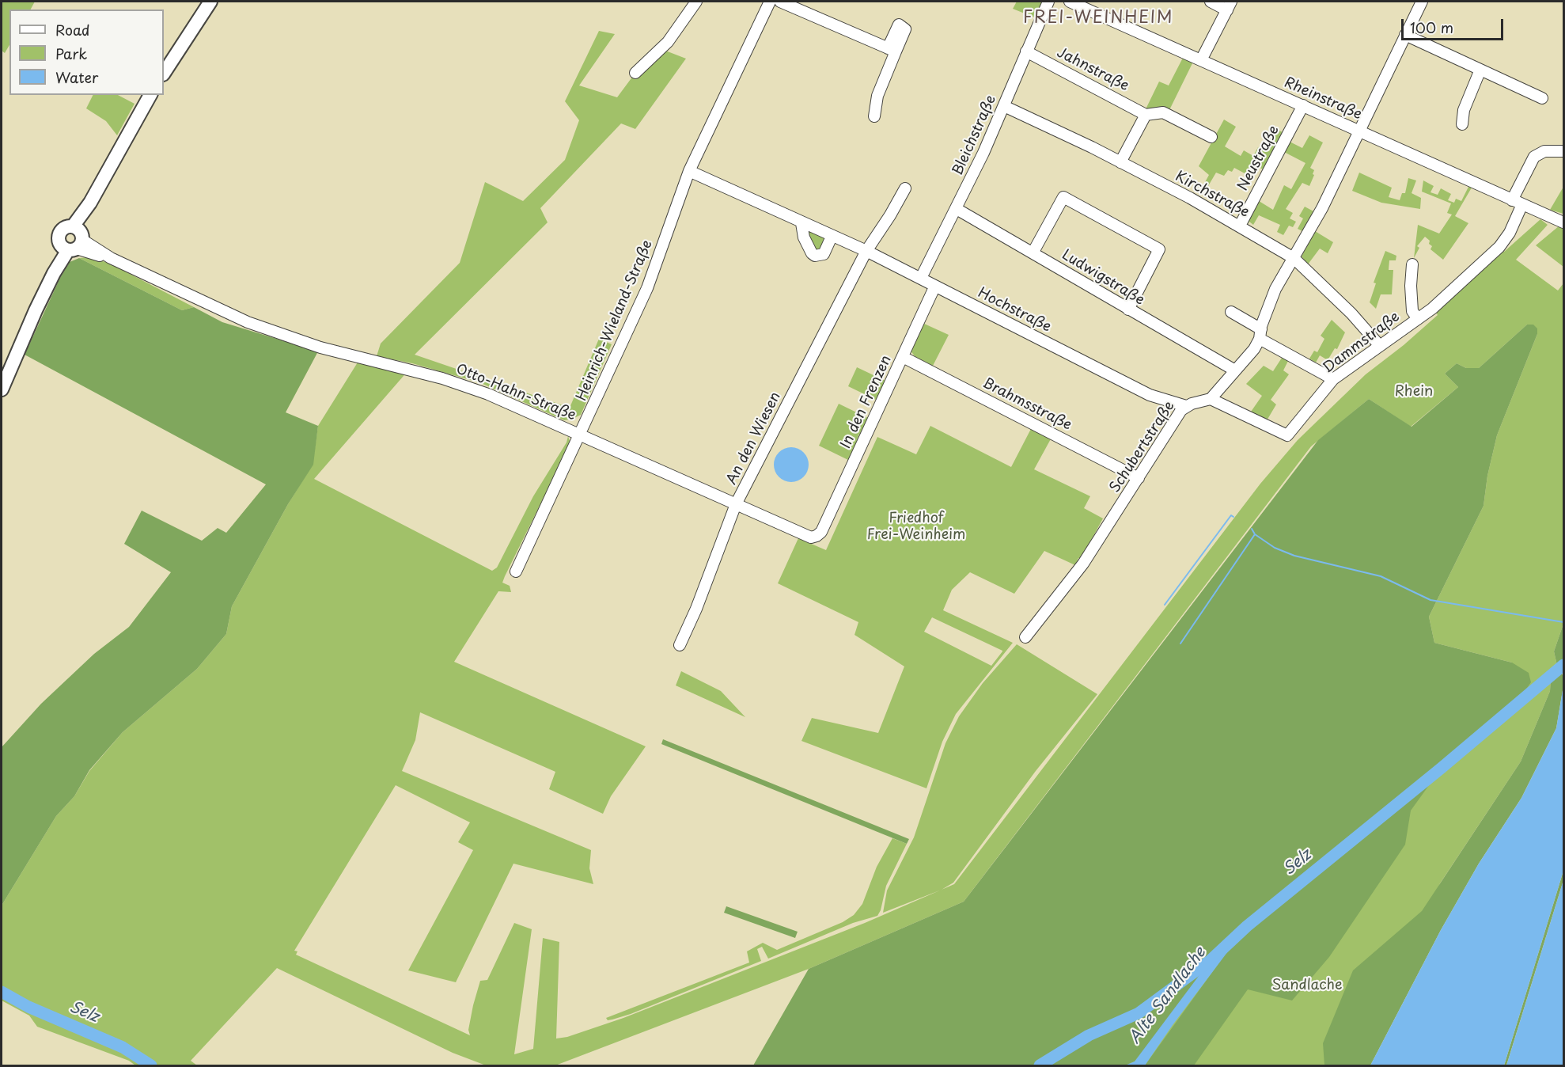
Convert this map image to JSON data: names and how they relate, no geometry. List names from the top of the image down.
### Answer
{
  "streets": {
    "street": [
      "Jahnstraße",
      "Rheinstraße",
      "Bleichstraße",
      "Neustraße",
      "Kirchstraße",
      "Ludwigstraße",
      "Hochstraße",
      "Heinrich-Wieland-Straße",
      "Dammstraße",
      "Otto-Hahn-Straße",
      "In den Frenzen",
      "Brahmsstraße",
      "An den Wiesen",
      "Schubertstraße"
    ]
  },
  "crossings": [
    ["Jahnstraße", "Bleichstraße"],
    ["Rheinstraße", "Neustraße"],
    ["Rheinstraße", "Dammstraße"],
    ["Bleichstraße", "Kirchstraße"],
    ["Bleichstraße", "Ludwigstraße"],
    ["Bleichstraße", "Hochstraße"],
    ["Neustraße", "Kirchstraße"],
    ["Kirchstraße", "Dammstraße"],
    ["Hochstraße", "Heinrich-Wieland-Straße"],
    ["Hochstraße", "In den Frenzen"],
    ["Hochstraße", "An den Wiesen"],
    ["Hochstraße", "Schubertstraße"],
    ["Heinrich-Wieland-Straße", "Otto-Hahn-Straße"],
    ["Dammstraße", "Schubertstraße"],
    ["Otto-Hahn-Straße", "In den Frenzen"],
    ["Otto-Hahn-Straße", "An den Wiesen"],
    ["In den Frenzen", "Brahmsstraße"],
    ["Brahmsstraße", "Schubertstraße"]
  ],
  "districts": ["FREI-WEINHEIM"],
  "water": ["Selz", "Alte Sandlache"],
  "parks": ["Rhein", "Friedhof Frei-Weinheim", "Sandlache"],
  "legend": ["Road", "Park", "Water"],
  "scale_bar": "100 m"
}
